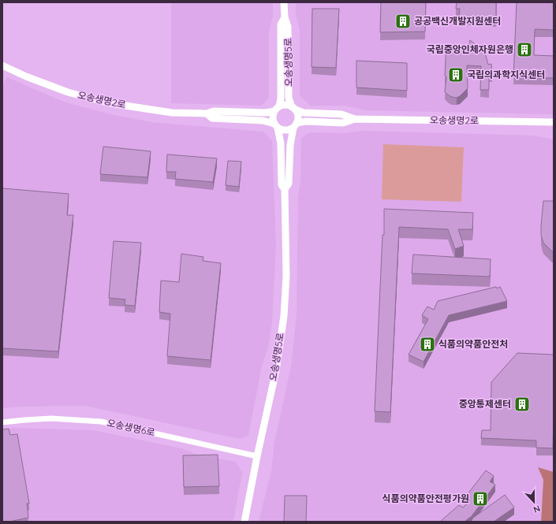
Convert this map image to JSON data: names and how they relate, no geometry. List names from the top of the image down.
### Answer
{
  "streets": {
    "street": ["오송생명5로", "오송생명2로", "오송생명6로"]
  },
  "crossings": [
    ["오송생명5로", "오송생명2로"],
    ["오송생명5로", "오송생명6로"]
  ],
  "places": {
    "building": [
      "공공백신개발지원센터",
      "국립중앙인체자원은행",
      "국립의과학지식센터",
      "식품의약품안전처",
      "중앙통제센터",
      "식품의약품안전평가원"
    ]
  },
  "north": "bottom"
}
